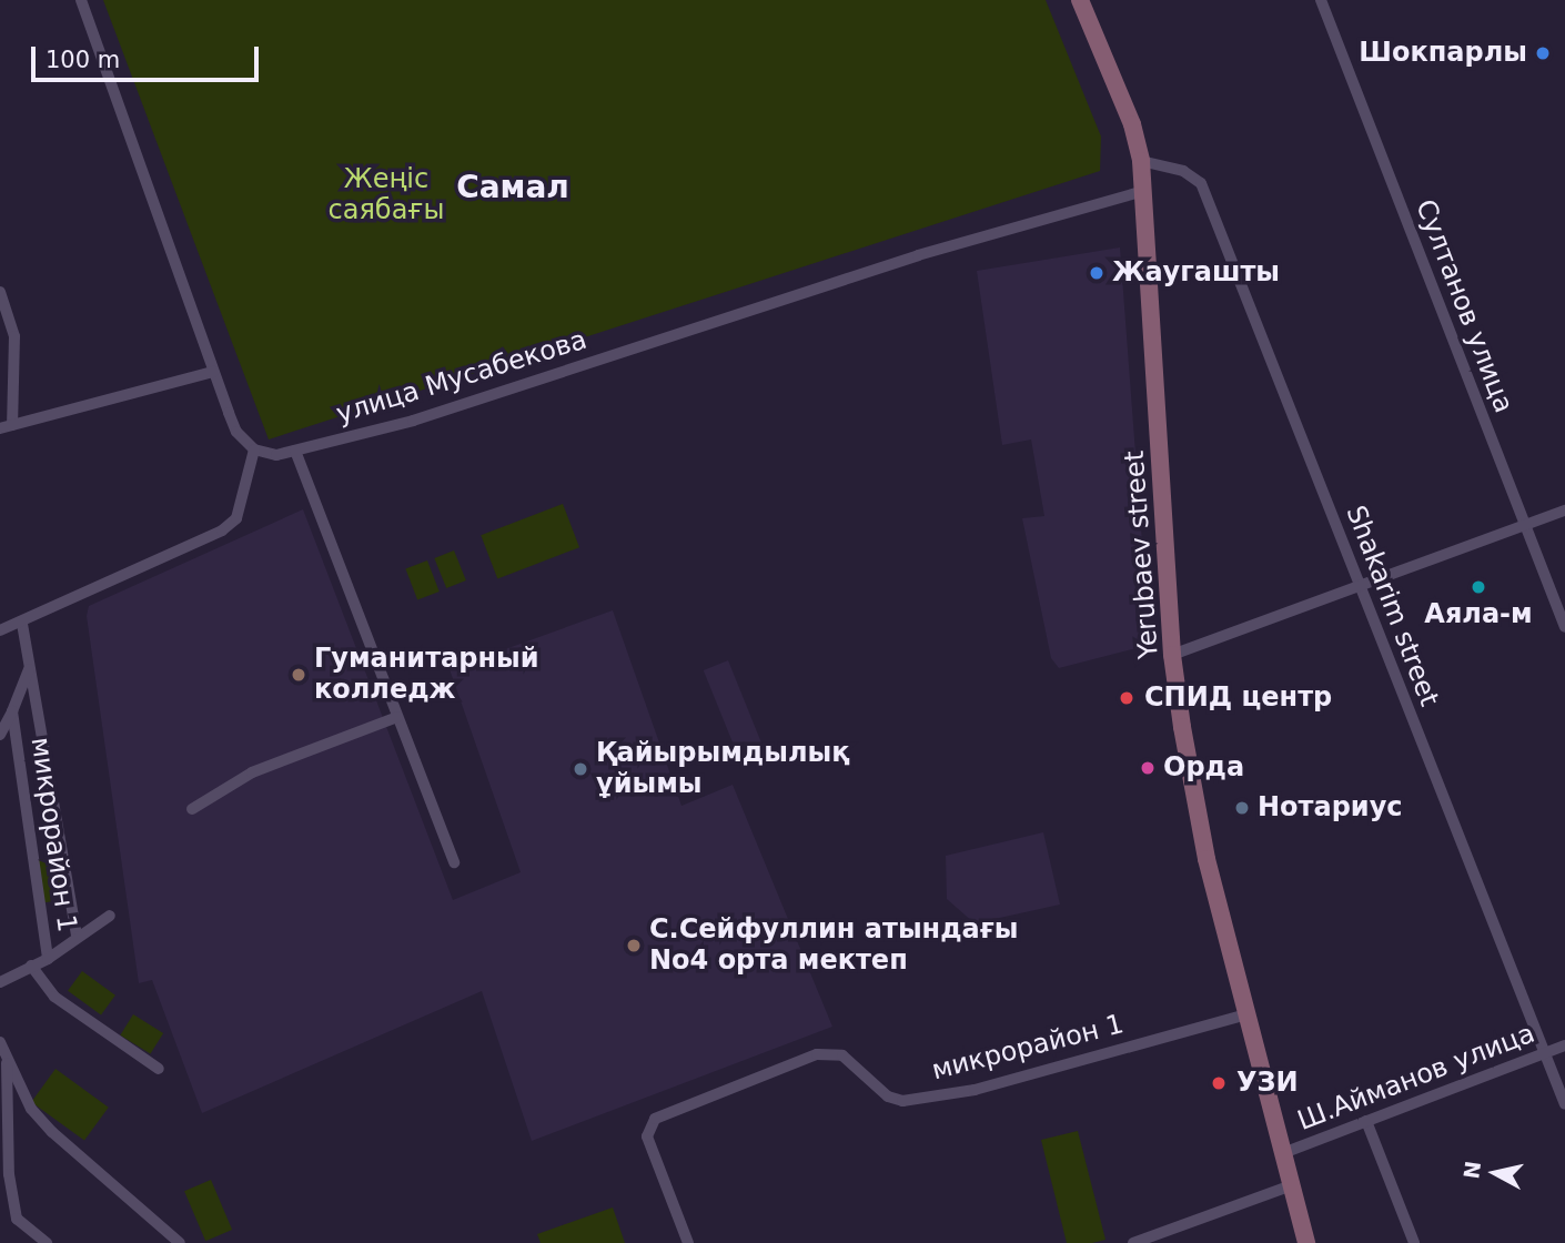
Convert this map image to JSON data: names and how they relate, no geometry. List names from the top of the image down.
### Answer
{
  "streets": {
    "main road": ["Yerubaev street"],
    "street": [
      "Султанов улица",
      "улица Мусабекова",
      "Shakarim street",
      "микрорайон 1",
      "Ш.Айманов улица"
    ]
  },
  "crossings": [
    ["улица Мусабекова", "Yerubaev street"],
    ["Yerubaev street", "Shakarim street"],
    ["Yerubaev street", "микрорайон 1"],
    ["Yerubaev street", "Ш.Айманов улица"],
    ["Shakarim street", "Ш.Айманов улица"]
  ],
  "districts": ["Самал"],
  "parks": ["Жеңіс саябағы"],
  "places": [
    "Шокпарлы",
    "Жаугашты",
    "Аяла-м",
    "Гуманитарный колледж",
    "СПИД центр",
    "Орда",
    "Қайырымдылық ұйымы",
    "Нотариус",
    "С.Сейфуллин атындағы No4 орта мектеп",
    "УЗИ"
  ],
  "scale_bar": "100 m",
  "north": "left"
}
